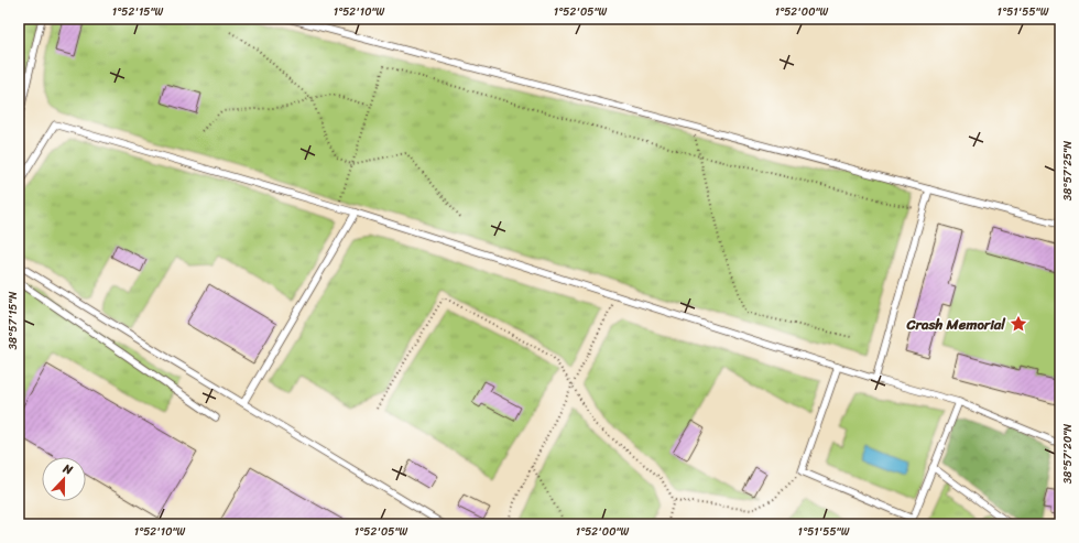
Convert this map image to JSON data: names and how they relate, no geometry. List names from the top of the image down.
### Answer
{
  "places": {
    "place": ["Crash Memorial"]
  },
  "north": "top",
  "coordinates": [
    "1°52'15\"W",
    "1°52'10\"W",
    "1°52'05\"W",
    "1°52'00\"W",
    "1°51'55\"W",
    "38°57'25\"N",
    "38°57'15\"N",
    "38°57'20\"N"
  ]
}
